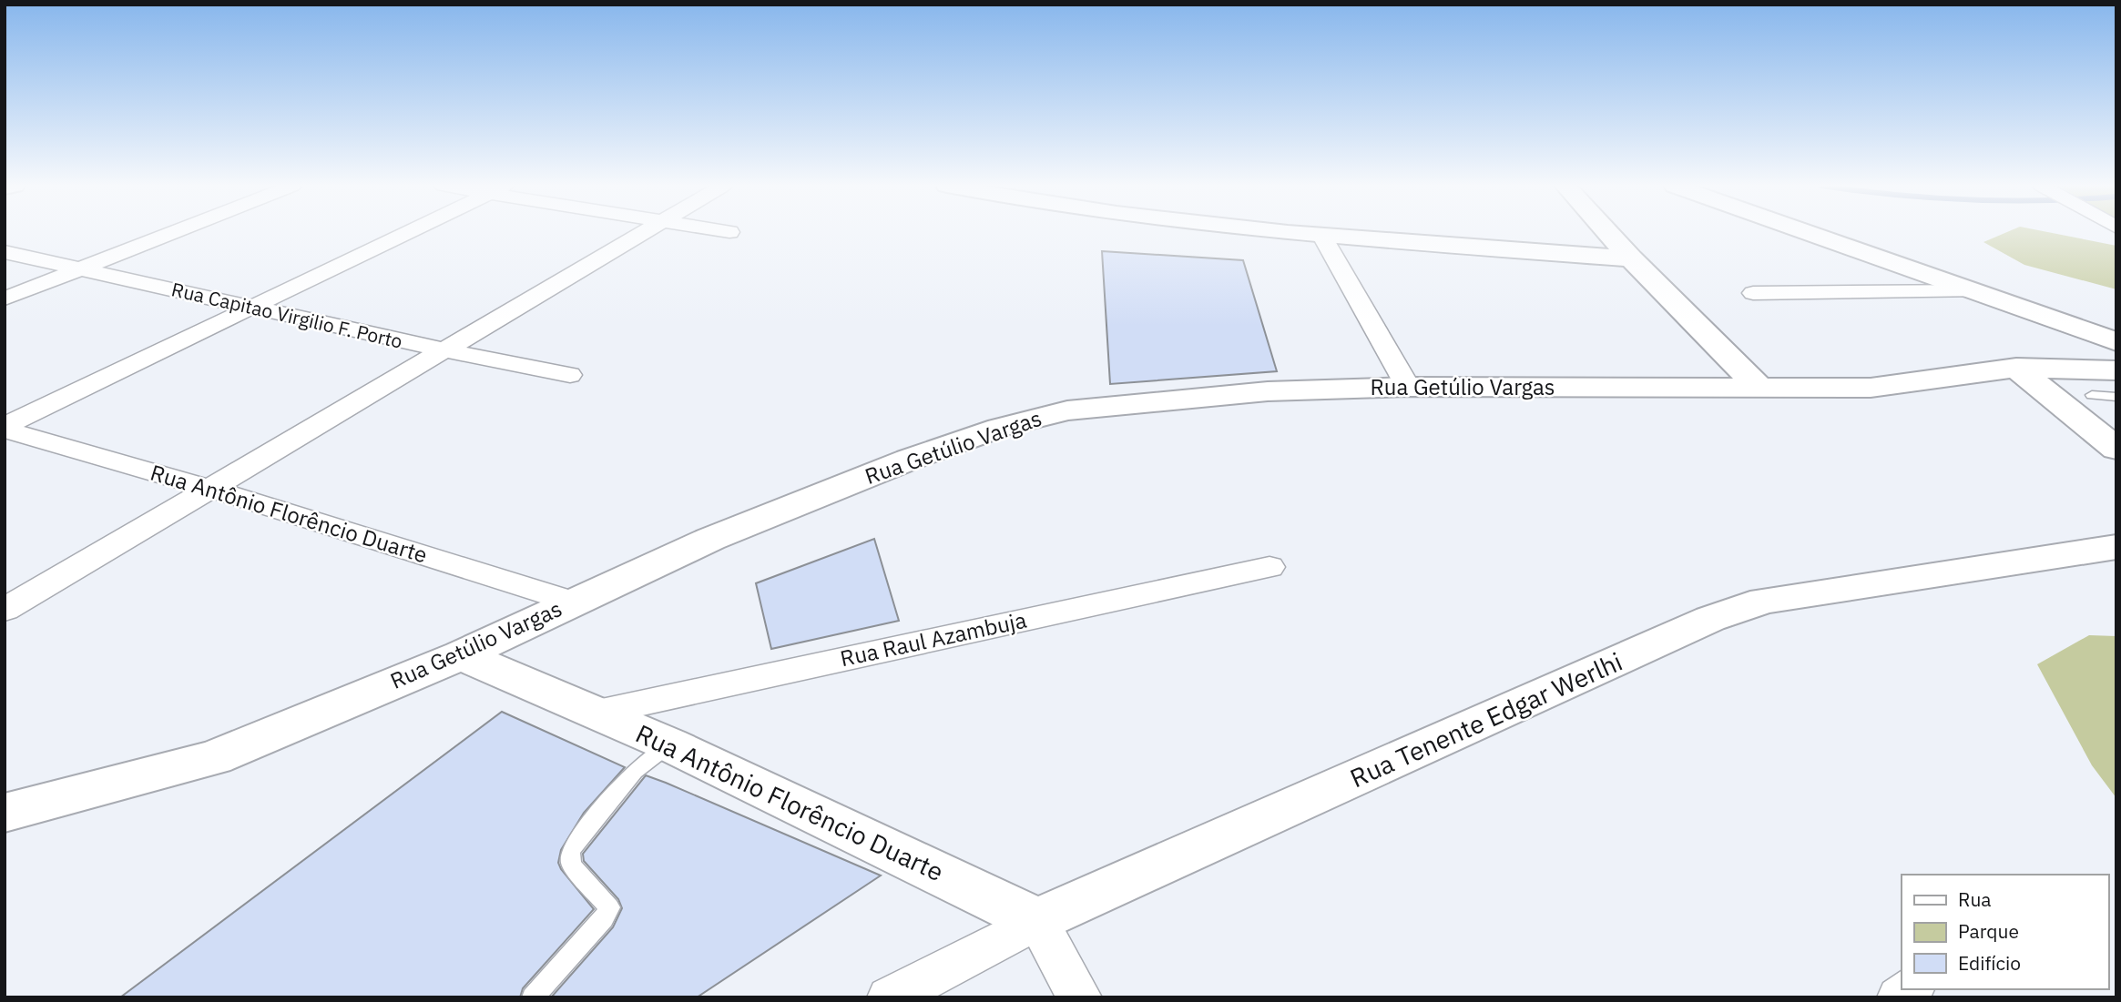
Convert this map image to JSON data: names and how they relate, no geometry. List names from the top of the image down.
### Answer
{
  "streets": {
    "street": [
      "Rua Capitao Virgilio F. Porto",
      "Rua Getúlio Vargas",
      "Rua Antônio Florêncio Duarte",
      "Rua Raul Azambuja",
      "Rua Tenente Edgar Werlhi"
    ]
  },
  "crossings": [
    ["Rua Getúlio Vargas", "Rua Antônio Florêncio Duarte"],
    ["Rua Antônio Florêncio Duarte", "Rua Raul Azambuja"],
    ["Rua Antônio Florêncio Duarte", "Rua Tenente Edgar Werlhi"]
  ],
  "legend": ["Rua", "Parque", "Edifício"]
}
